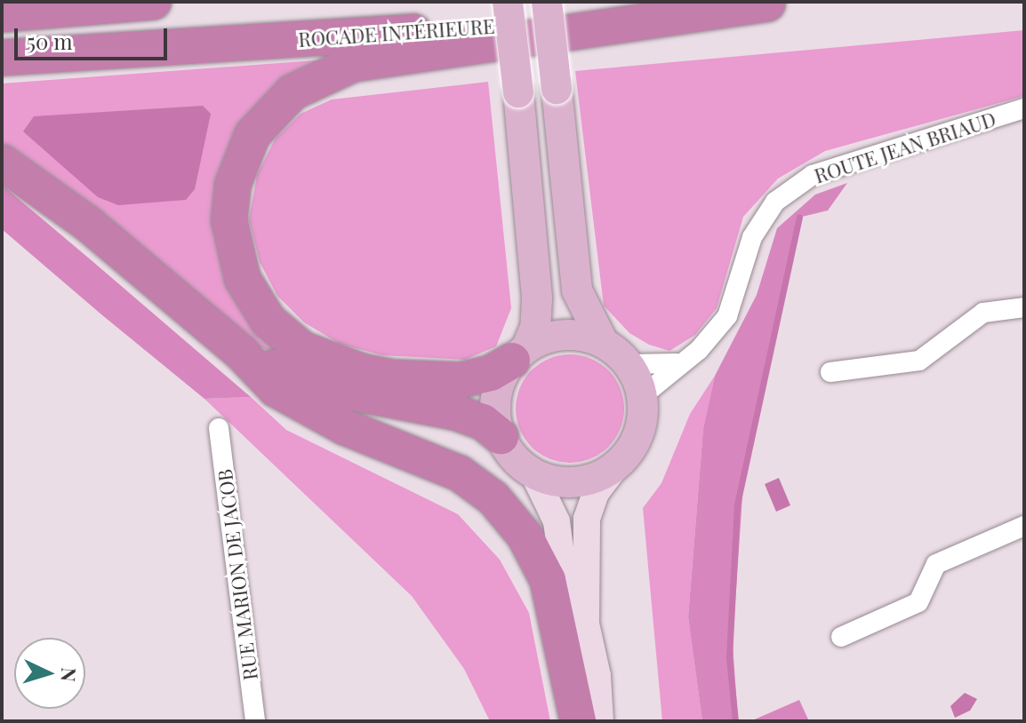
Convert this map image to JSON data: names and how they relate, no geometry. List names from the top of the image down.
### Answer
{
  "streets": {
    "highway": ["ROCADE INTÉRIEURE"],
    "street": ["ROUTE JEAN BRIAUD", "RUE MARION DE JACOB"]
  },
  "scale_bar": "50 m",
  "north": "right"
}
